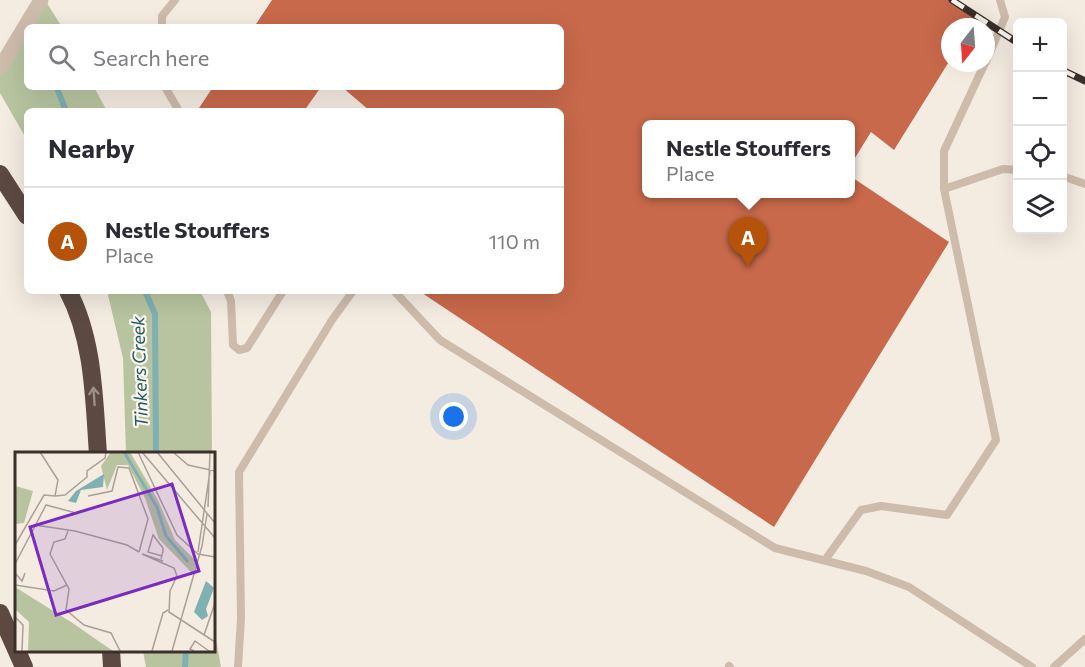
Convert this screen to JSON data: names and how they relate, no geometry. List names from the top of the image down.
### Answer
{
  "water": ["Tinkers Creek"],
  "north": "bottom",
  "page": {
    "map_buttons": ["+", "−"],
    "search": "Search here",
    "heading": "Nearby",
    "popup": ["Nestle Stouffers", "Place"],
    "list": [
      {
        "mark": "A",
        "name": "Nestle Stouffers",
        "note": "Place",
        "value": "110 m"
      }
    ],
    "pins": "A"
  }
}
